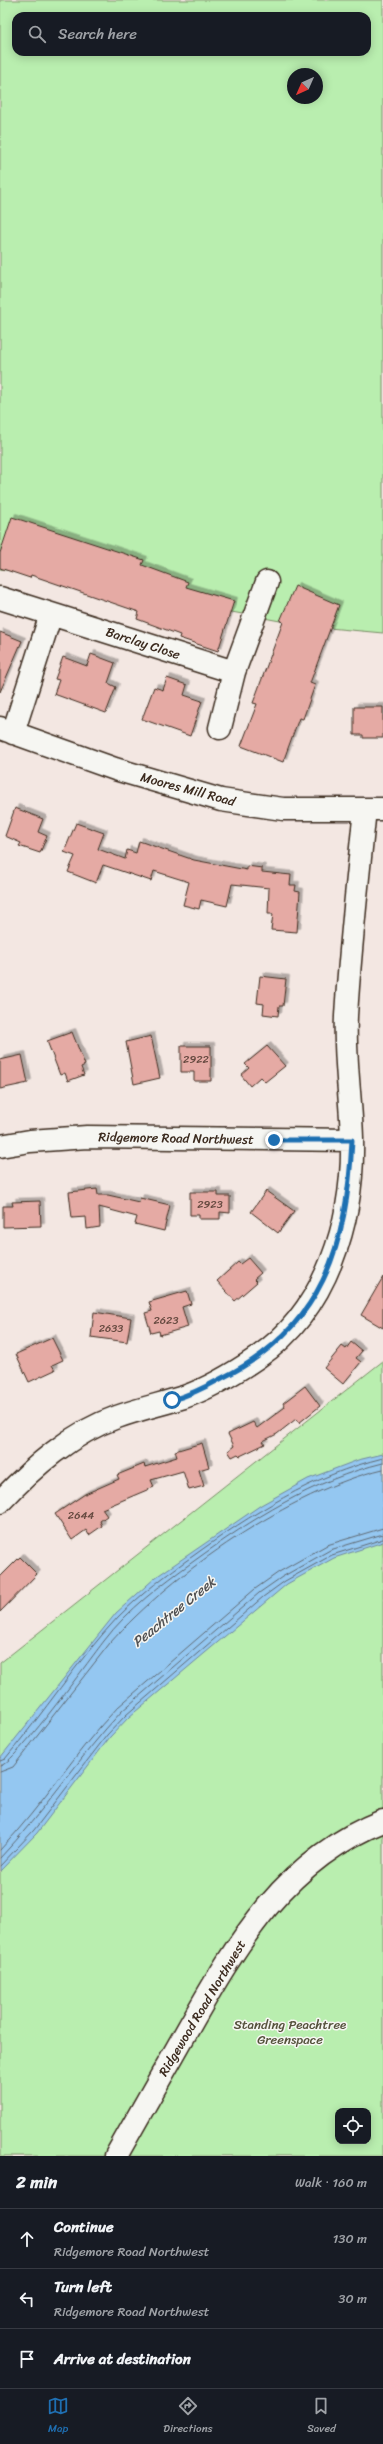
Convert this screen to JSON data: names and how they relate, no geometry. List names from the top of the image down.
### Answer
{
  "streets": {
    "street": [
      "Barclay Close",
      "Moores Mill Road",
      "Ridgemore Road Northwest",
      "Ridgewood Road Northwest"
    ]
  },
  "water": ["Peachtree Creek"],
  "parks": ["Standing Peachtree Greenspace"],
  "house_numbers": [
    "2922",
    "2923",
    "2623",
    "2633",
    "2644"
  ],
  "north": "bottom left",
  "page": {
    "search": "Search here",
    "heading": ["2 min", "Walk · 160 m"],
    "list": [
      ["Continue", "Ridgemore Road Northwest", "130 m"],
      ["Turn left", "Ridgemore Road Northwest", "30 m"],
      "Arrive at destination"
    ],
    "nav": ["Map", "Directions", "Saved"]
  }
}
